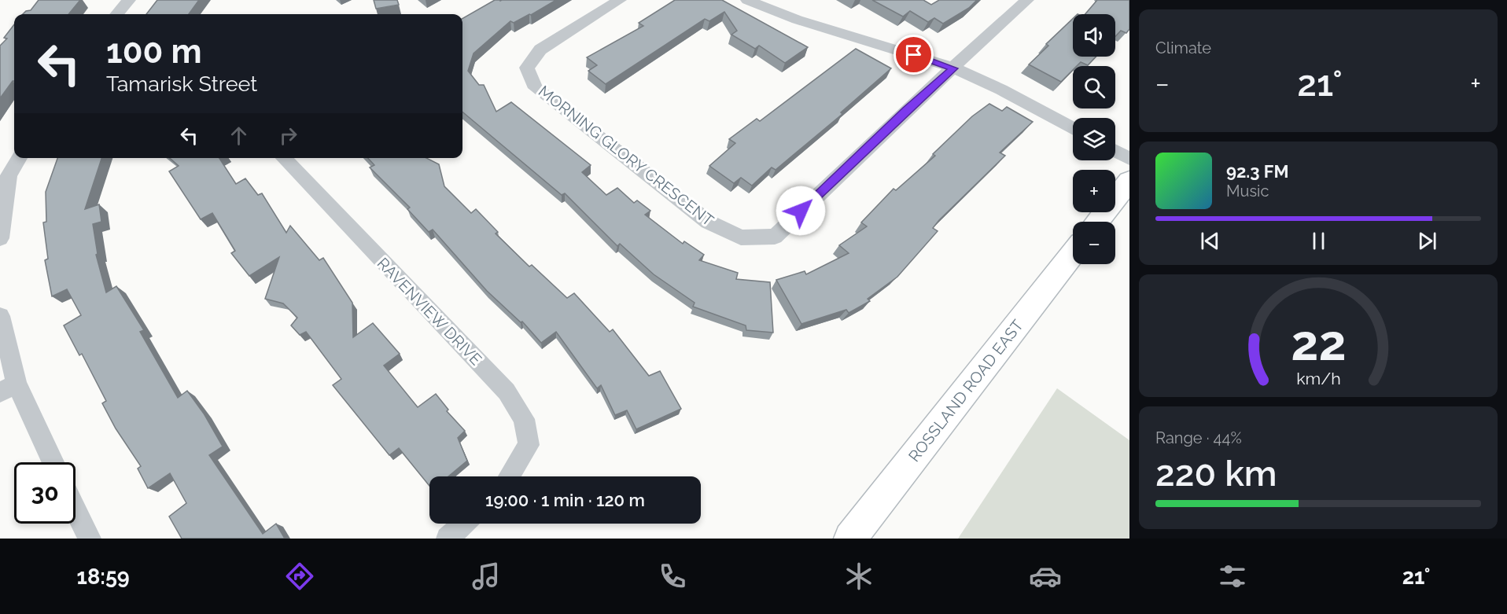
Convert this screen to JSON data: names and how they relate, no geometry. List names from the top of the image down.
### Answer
{
  "streets": {
    "main road": ["ROSSLAND ROAD EAST"],
    "street": ["MORNING GLORY CRESCENT", "RAVENVIEW DRIVE"]
  },
  "page": {
    "tile": [
      "Climate",
      ["Range · 44%", "220 km"]
    ],
    "map_buttons": ["+", "−"],
    "turn": ["100 m", "Tamarisk Street"],
    "heat": ["−", "21°", "+"],
    "song": ["92.3 FM", "Music"],
    "limit": "30",
    "trip": "19:00 · 1 min · 120 m",
    "tabs": ["18:59", "21°"],
    "gauge": ["22", "km/h"]
  }
}
